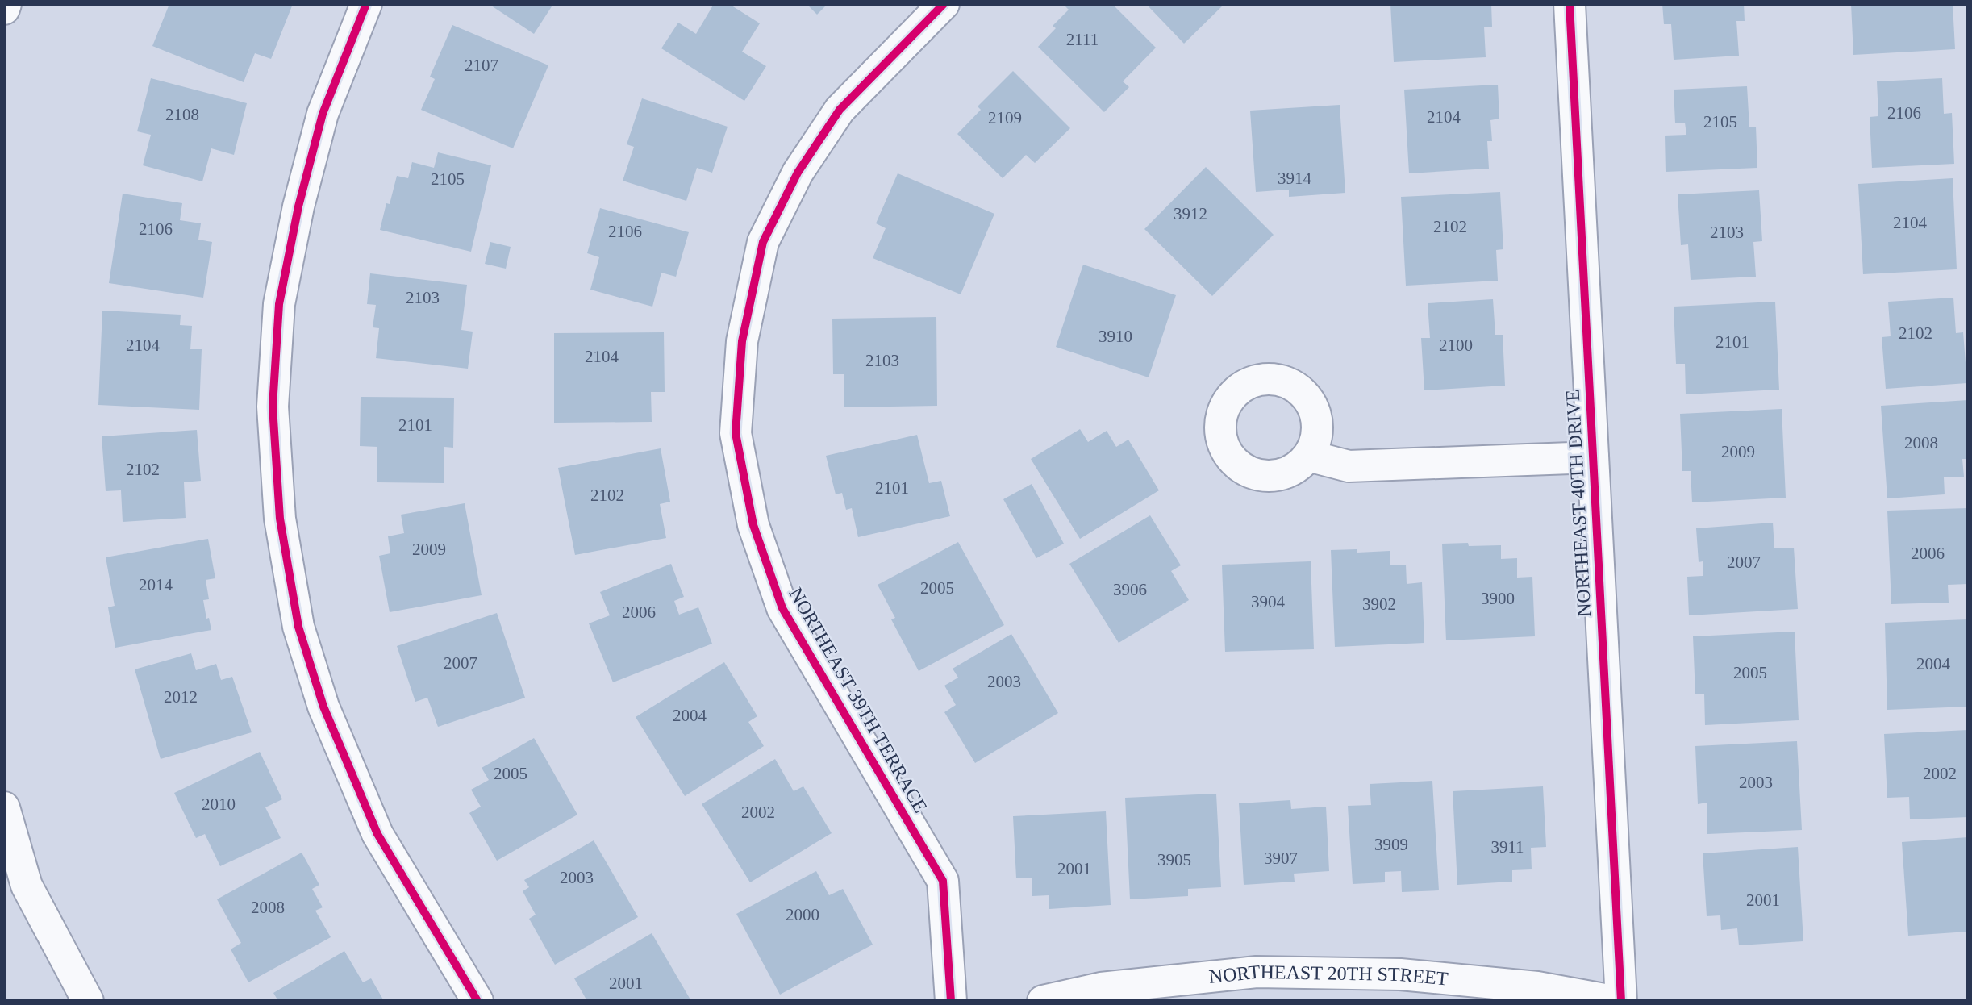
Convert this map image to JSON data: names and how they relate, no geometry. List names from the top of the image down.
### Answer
{
  "streets": {
    "street": ["NORTHEAST 40TH DRIVE", "NORTHEAST 39TH TERRACE", "NORTHEAST 20TH STREET"]
  },
  "house_numbers": [
    "2111",
    "2107",
    "2106",
    "2108",
    "2104",
    "2109",
    "2105",
    "3914",
    "2105",
    "3912",
    "2104",
    "2102",
    "2106",
    "2106",
    "2103",
    "2103",
    "2102",
    "3910",
    "2101",
    "2104",
    "2100",
    "2104",
    "2103",
    "2101",
    "2008",
    "2009",
    "2102",
    "2101",
    "2102",
    "2009",
    "2006",
    "2007",
    "2014",
    "2005",
    "3906",
    "3900",
    "3904",
    "3902",
    "2006",
    "2007",
    "2004",
    "2005",
    "2003",
    "2012",
    "2004",
    "2005",
    "2002",
    "2003",
    "2010",
    "2002",
    "3909",
    "3911",
    "3907",
    "3905",
    "2001",
    "2003",
    "2001",
    "2008",
    "2000",
    "2001"
  ]
}
